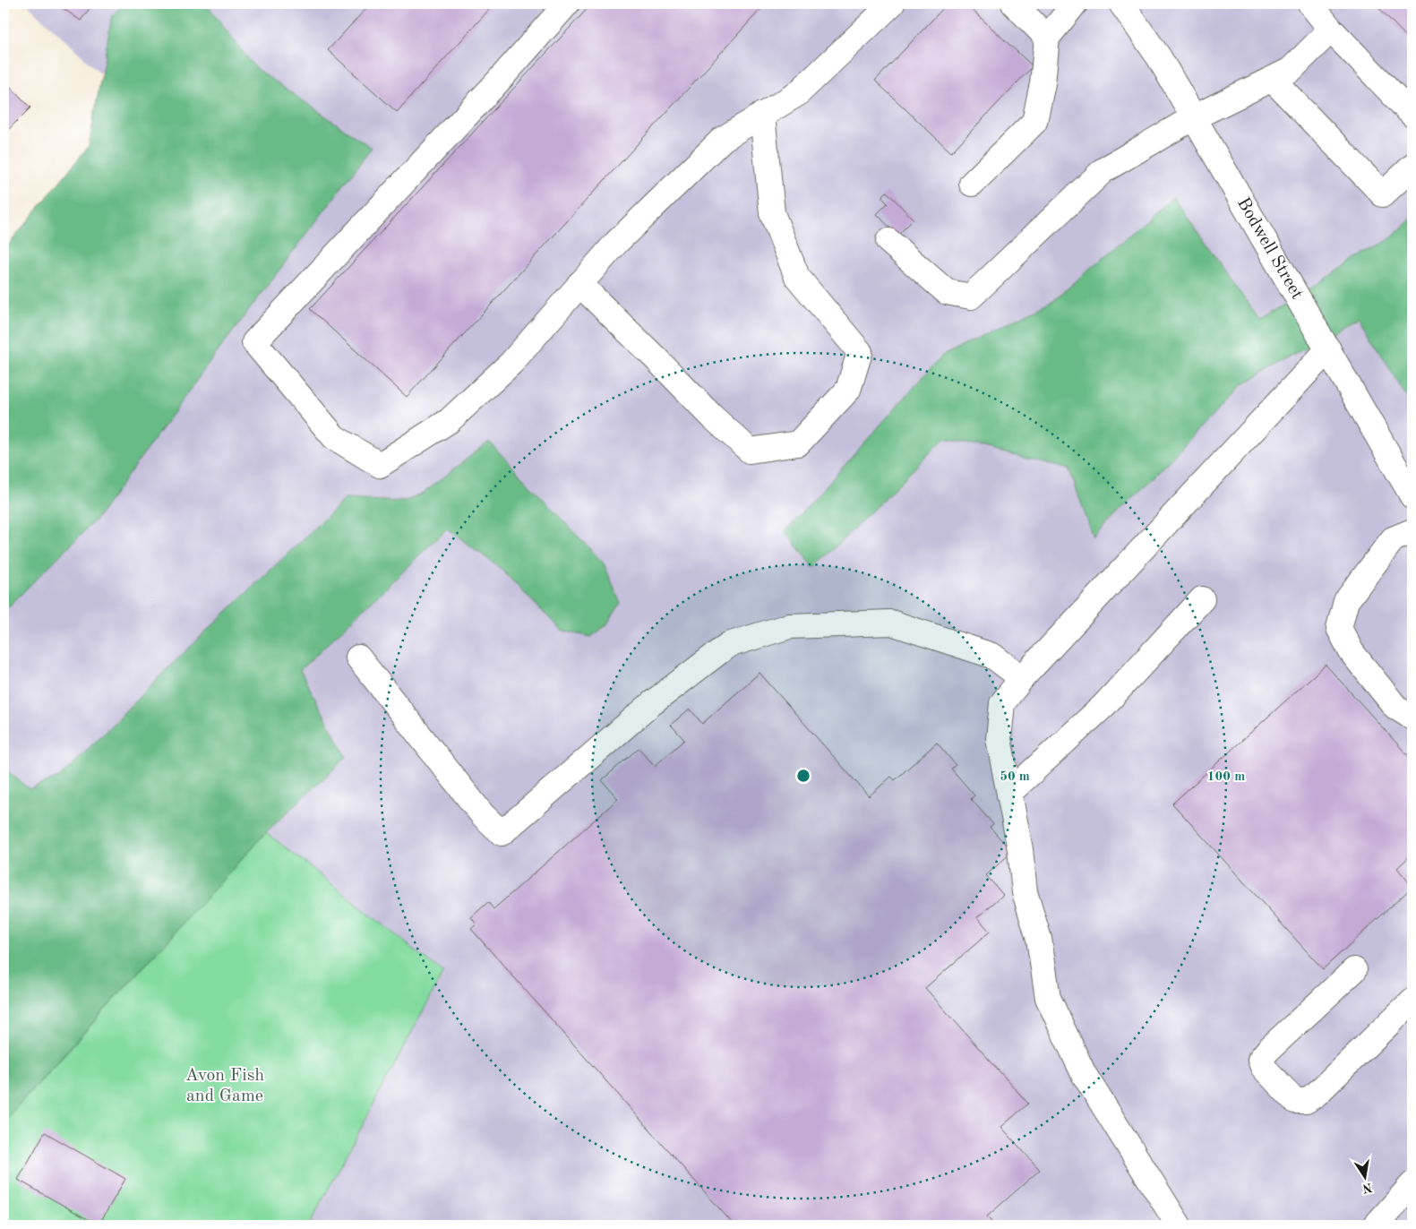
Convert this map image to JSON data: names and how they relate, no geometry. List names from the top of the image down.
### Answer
{
  "streets": {
    "street": ["Bodwell Street"]
  },
  "parks": ["Avon Fish and Game"],
  "north": "bottom",
  "rings": ["50 m", "100 m"]
}
